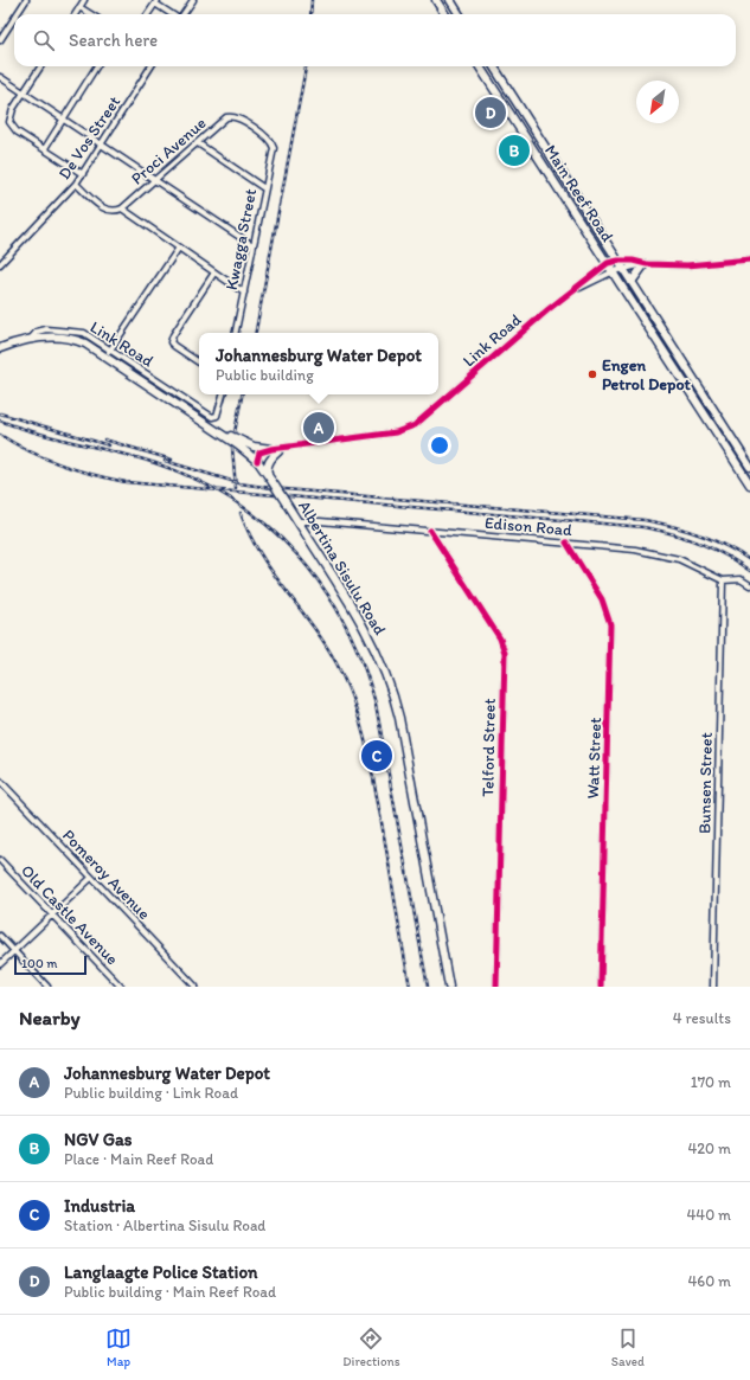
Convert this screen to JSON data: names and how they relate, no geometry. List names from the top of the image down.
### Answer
{
  "streets": {
    "main road": ["Main Reef Road", "Albertina Sisulu Road"],
    "street": [
      "De Vos Street",
      "Proci Avenue",
      "Kwagga Street",
      "Link Road",
      "Edison Road",
      "Telford Street",
      "Watt Street",
      "Bunsen Street",
      "Pomeroy Avenue",
      "Old Castle Avenue"
    ]
  },
  "crossings": [
    ["De Vos Street", "Proci Avenue"],
    ["Proci Avenue", "Kwagga Street"],
    ["Main Reef Road", "Link Road"],
    ["Link Road", "Albertina Sisulu Road"],
    ["Edison Road", "Albertina Sisulu Road"],
    ["Edison Road", "Telford Street"],
    ["Edison Road", "Watt Street"],
    ["Edison Road", "Bunsen Street"]
  ],
  "places": ["Engen Petrol Depot"],
  "scale_bar": "100 m",
  "north": "bottom left",
  "page": {
    "search": "Search here",
    "pins": [
      "D",
      "B",
      "A",
      "C"
    ],
    "popup": ["Johannesburg Water Depot", "Public building"],
    "scale": "100 m",
    "heading": ["Nearby", "4 results"],
    "list": [
      {
        "mark": "A",
        "name": "Johannesburg Water Depot",
        "note": "Public building · Link Road",
        "value": "170 m"
      },
      {
        "mark": "B",
        "name": "NGV Gas",
        "note": "Place · Main Reef Road",
        "value": "420 m"
      },
      {
        "mark": "C",
        "name": "Industria",
        "note": "Station · Albertina Sisulu Road",
        "value": "440 m"
      },
      {
        "mark": "D",
        "name": "Langlaagte Police Station",
        "note": "Public building · Main Reef Road",
        "value": "460 m"
      }
    ],
    "nav": ["Map", "Directions", "Saved"]
  }
}
